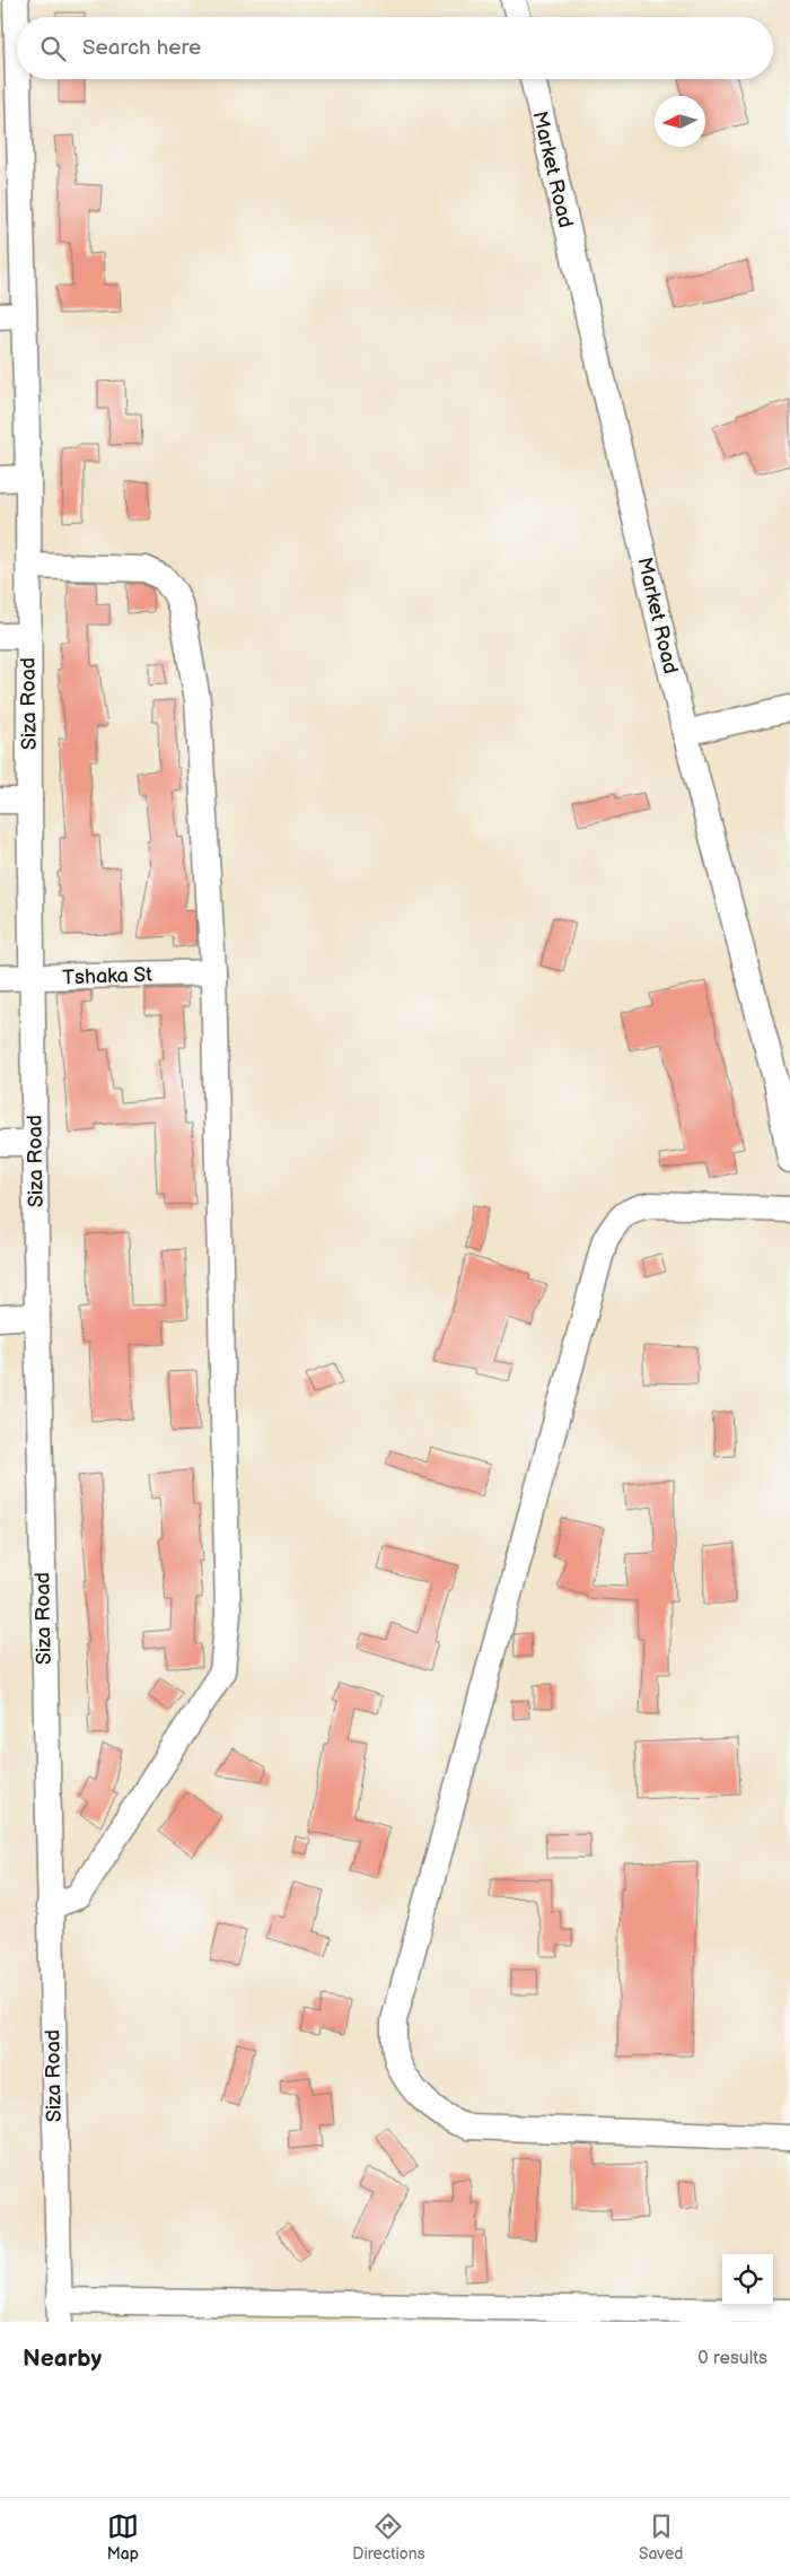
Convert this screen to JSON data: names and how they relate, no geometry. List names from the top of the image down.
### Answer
{
  "streets": {
    "street": ["Market Road", "Siza Road", "Tshaka St"]
  },
  "crossings": [
    ["Siza Road", "Tshaka St"]
  ],
  "north": "left",
  "page": {
    "search": "Search here",
    "heading": ["Nearby", "0 results"],
    "nav": ["Map", "Directions", "Saved"]
  }
}
